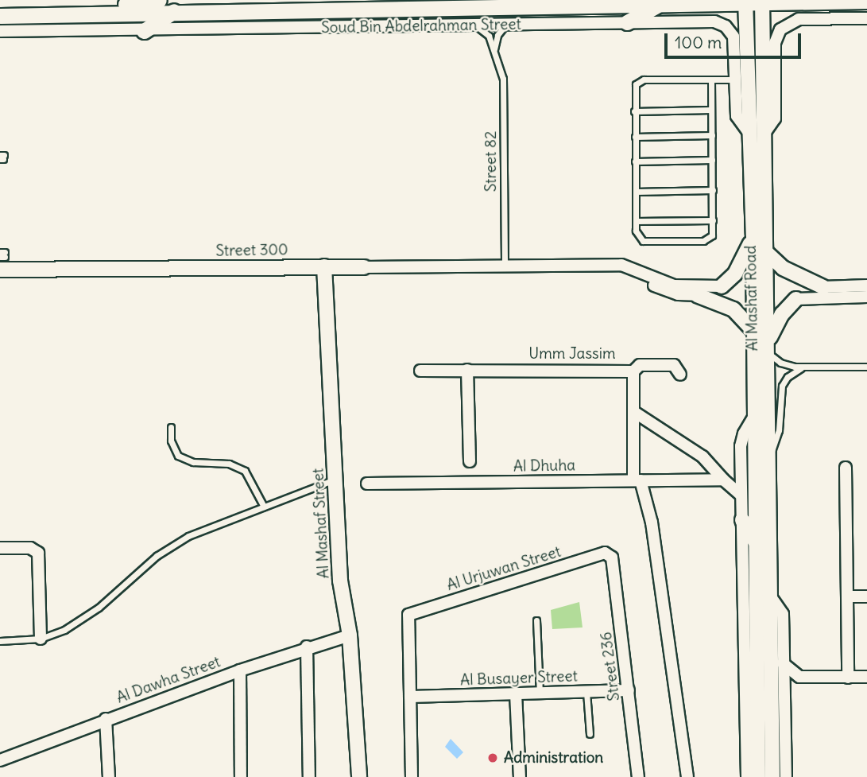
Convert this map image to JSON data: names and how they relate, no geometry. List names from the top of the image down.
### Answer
{
  "streets": {
    "main road": ["Soud Bin Abdelrahman Street"],
    "street": [
      "Street 300",
      "Al Mashaf Road",
      "Umm Jassim",
      "Al Dhuha",
      "Al Mashaf Street",
      "Al Urjuwan Street",
      "Street 236",
      "Al Busayer Street",
      "Al Dawha Street"
    ],
    "lane": ["Street 82"]
  },
  "crossings": [
    ["Soud Bin Abdelrahman Street", "Street 82"],
    ["Soud Bin Abdelrahman Street", "Al Mashaf Road"],
    ["Street 82", "Street 300"],
    ["Street 300", "Al Mashaf Street"],
    ["Umm Jassim", "Al Dhuha"],
    ["Al Mashaf Street", "Al Dawha Street"],
    ["Al Urjuwan Street", "Street 236"],
    ["Al Urjuwan Street", "Al Busayer Street"],
    ["Street 236", "Al Busayer Street"]
  ],
  "places": ["Administration"],
  "scale_bar": "100 m"
}
